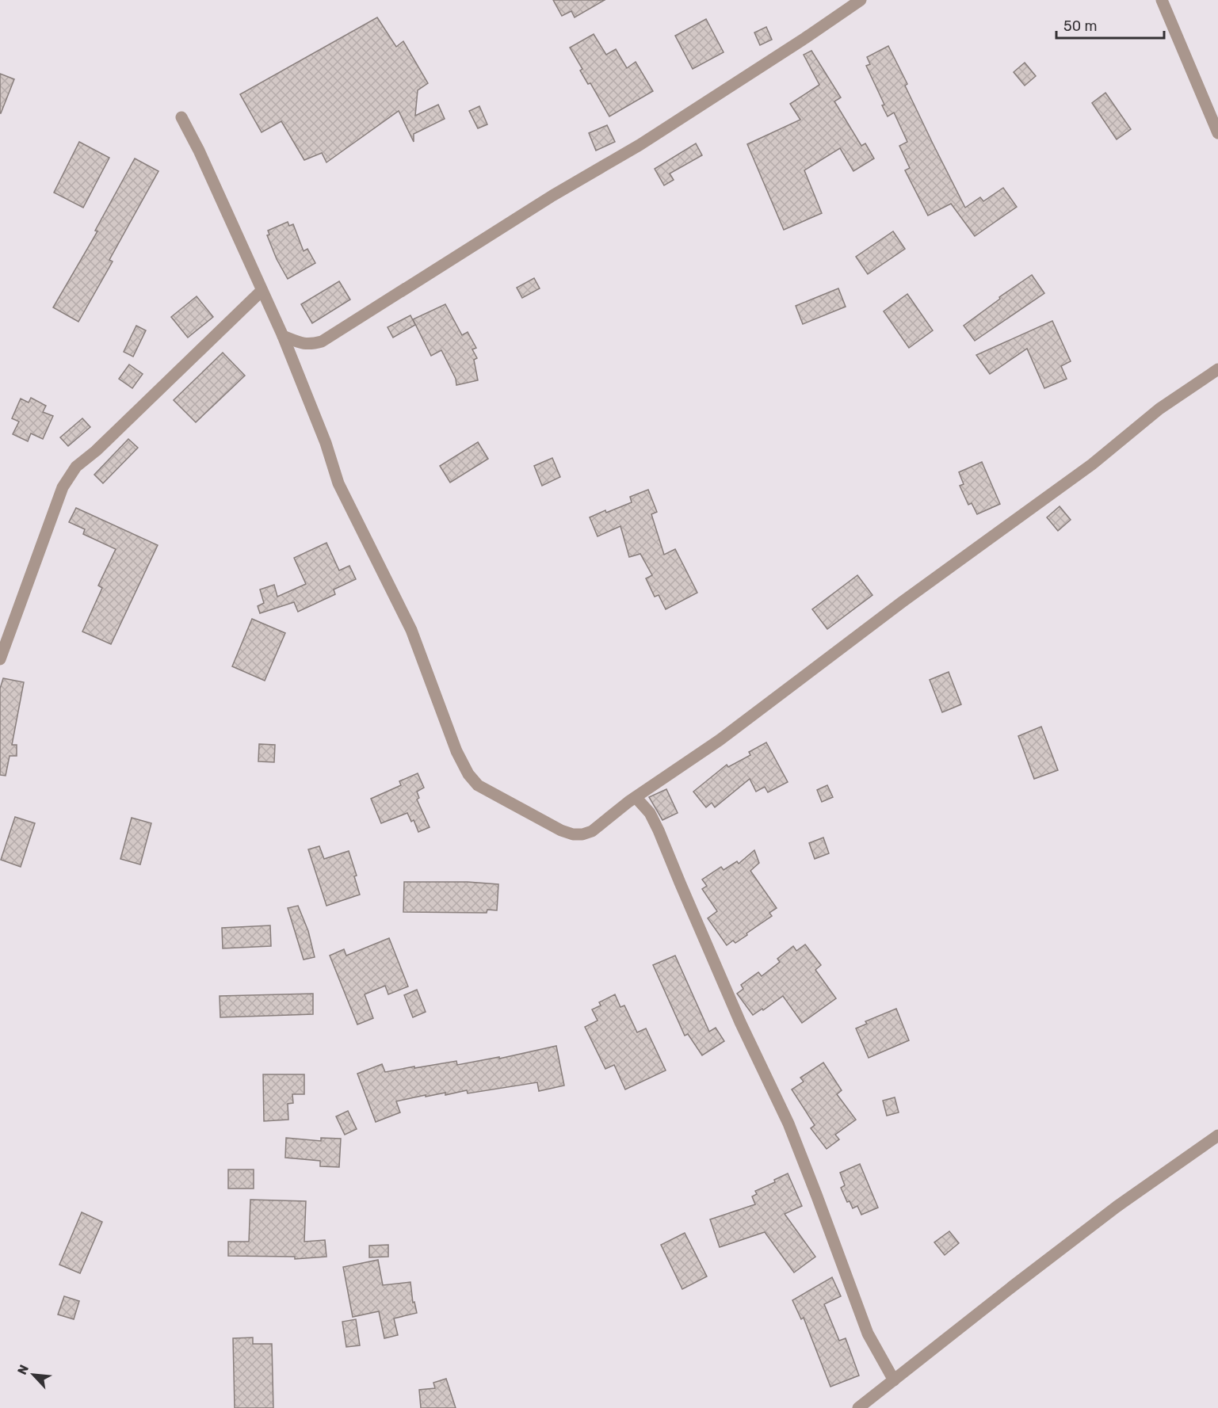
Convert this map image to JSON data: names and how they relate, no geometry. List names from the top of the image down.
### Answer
{
  "scale_bar": "50 m",
  "north": "top left"
}
